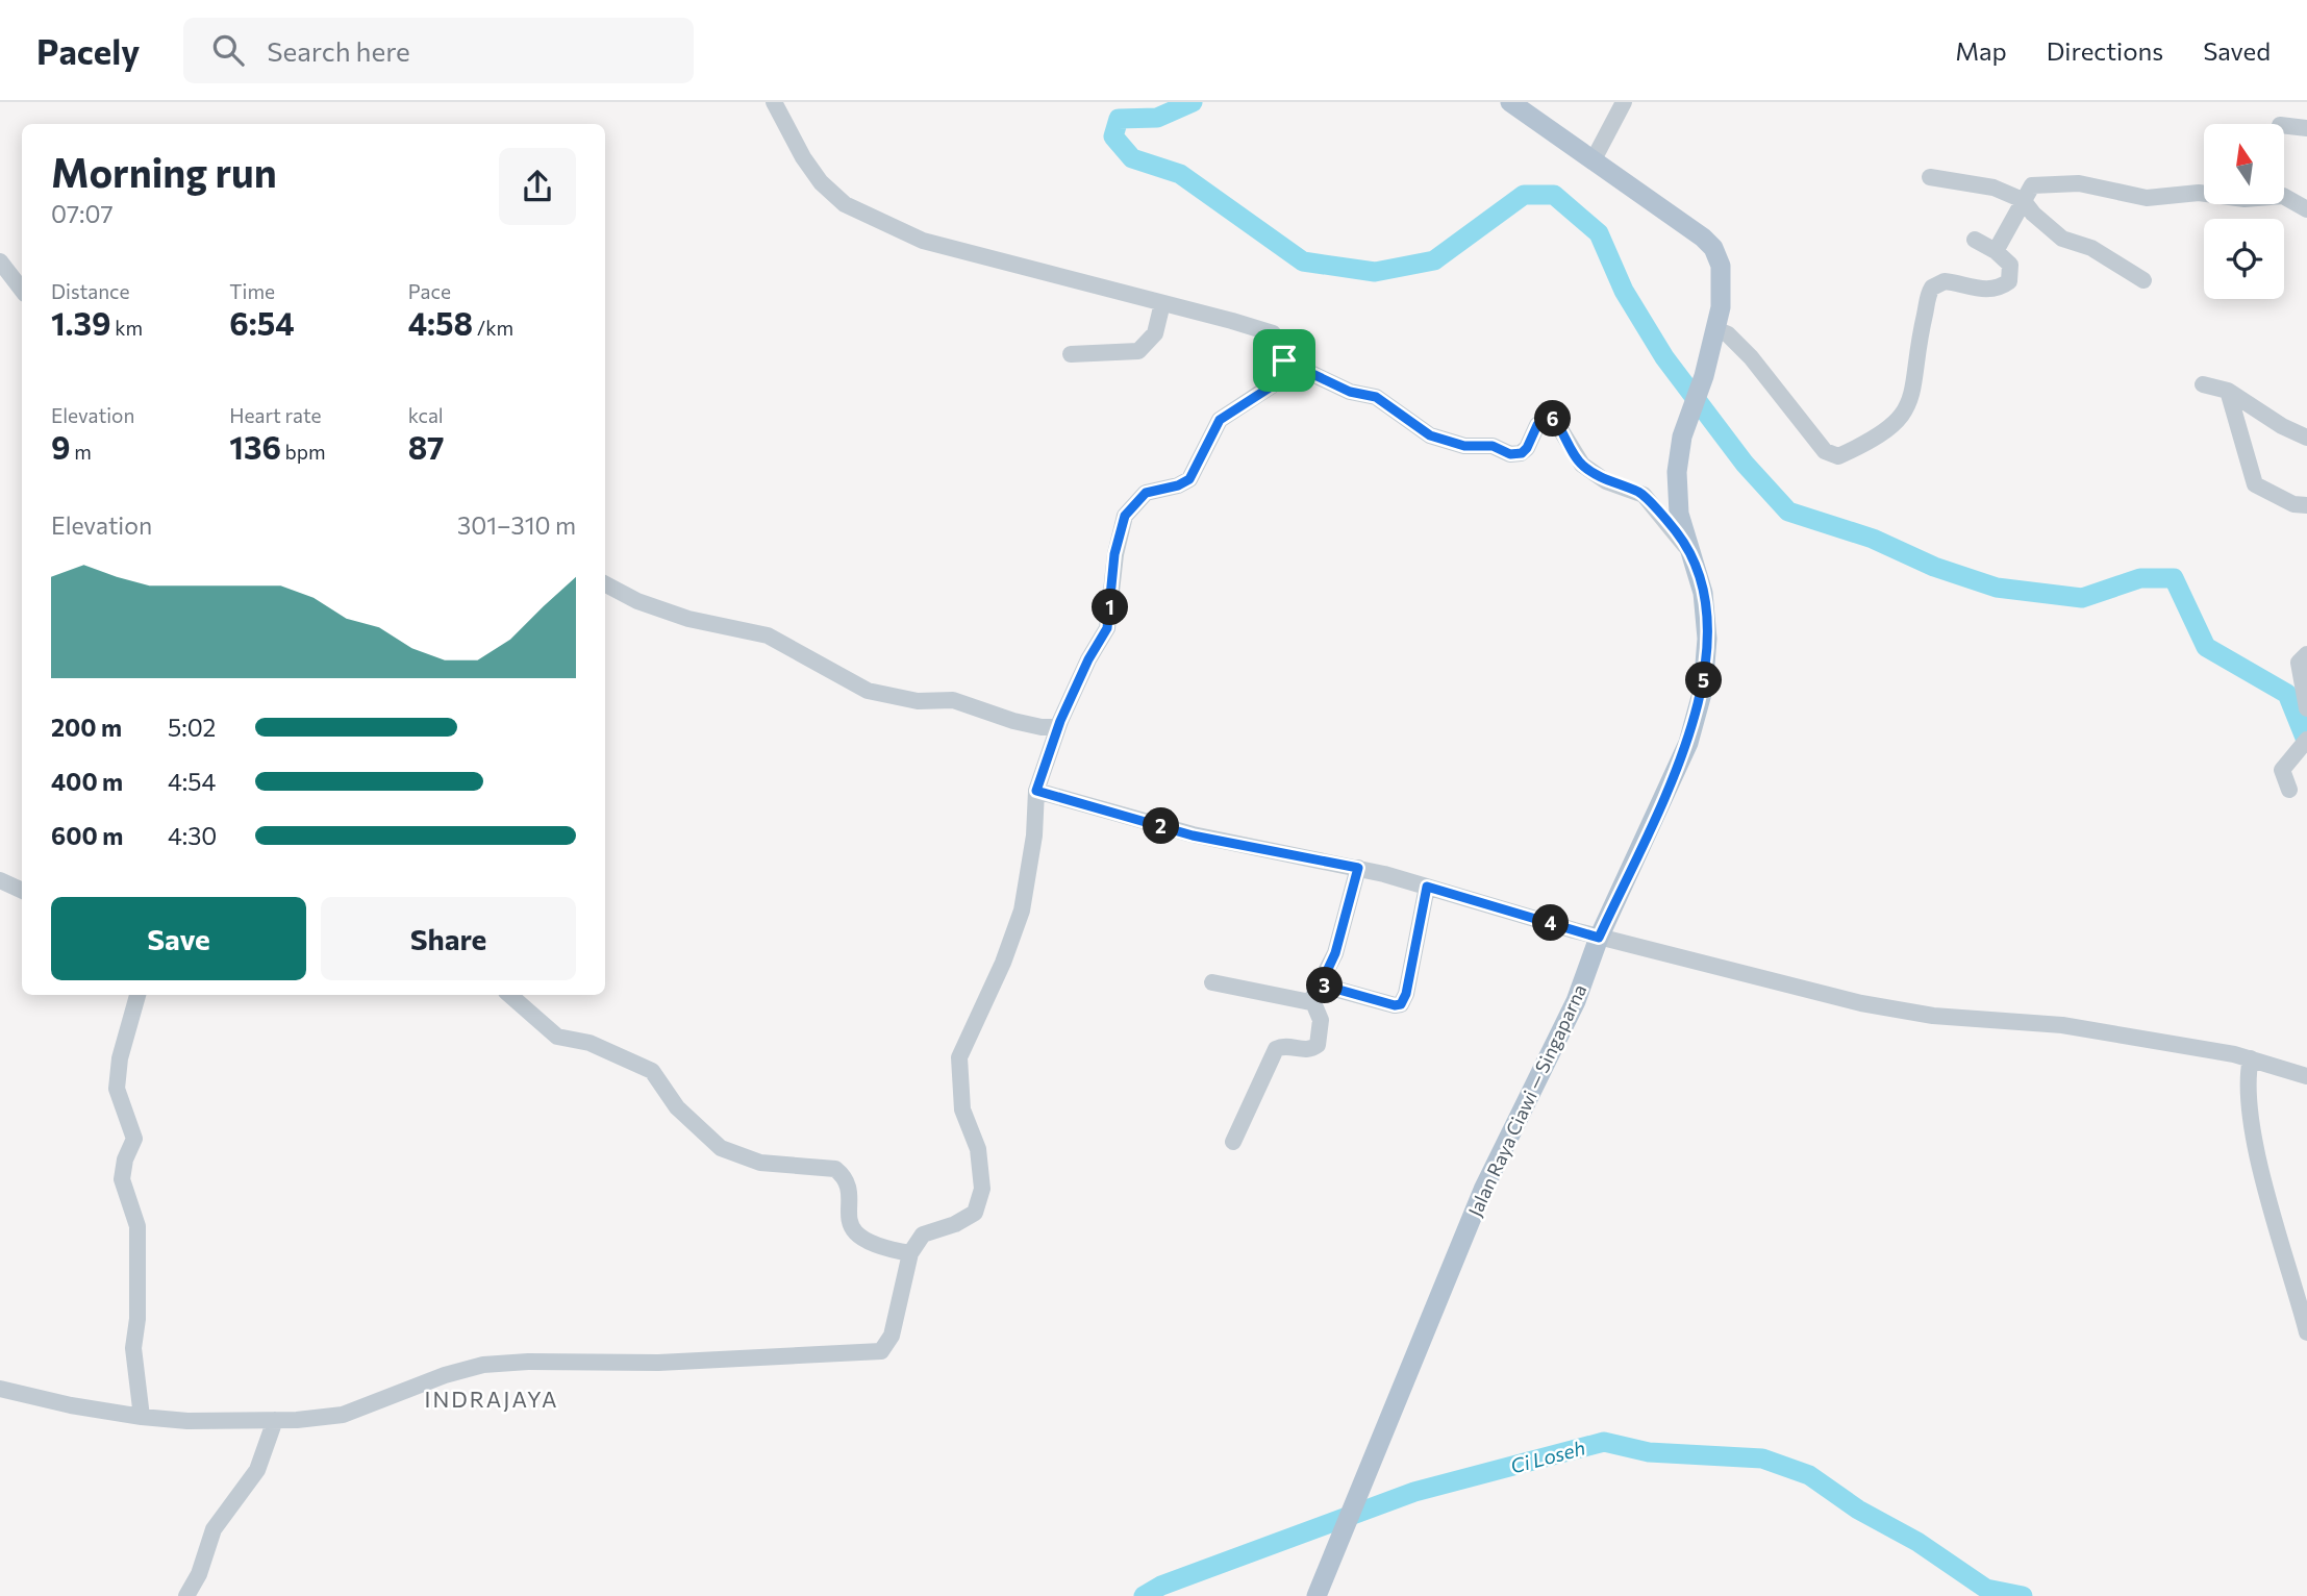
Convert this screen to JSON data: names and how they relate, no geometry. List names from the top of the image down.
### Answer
{
  "streets": {
    "main road": ["Jalan Raya Ciawi — Singaparna"]
  },
  "districts": ["INDRAJAYA"],
  "water": ["Ci Loseh"],
  "north": "top",
  "page": {
    "header": "Pacely",
    "search": "Search here",
    "nav": ["Map", "Directions", "Saved"],
    "heading": ["Morning run", "07:07"],
    "stats": [
      ["Distance", "1.39 km"],
      ["Time", "6:54"],
      ["Pace", "4:58 /km"],
      ["Elevation", "9 m"],
      ["Heart rate", "136 bpm"],
      ["kcal", "87"]
    ],
    "pins": [
      "6",
      "1",
      "5",
      "2",
      "4",
      "3"
    ],
    "chart": ["Elevation", "301–310 m"],
    "list": [
      {
        "name": "200 m",
        "note": "5:02"
      },
      {
        "name": "400 m",
        "note": "4:54"
      },
      {
        "name": "600 m",
        "note": "4:30"
      }
    ],
    "buttons": ["Save", "Share"]
  }
}
